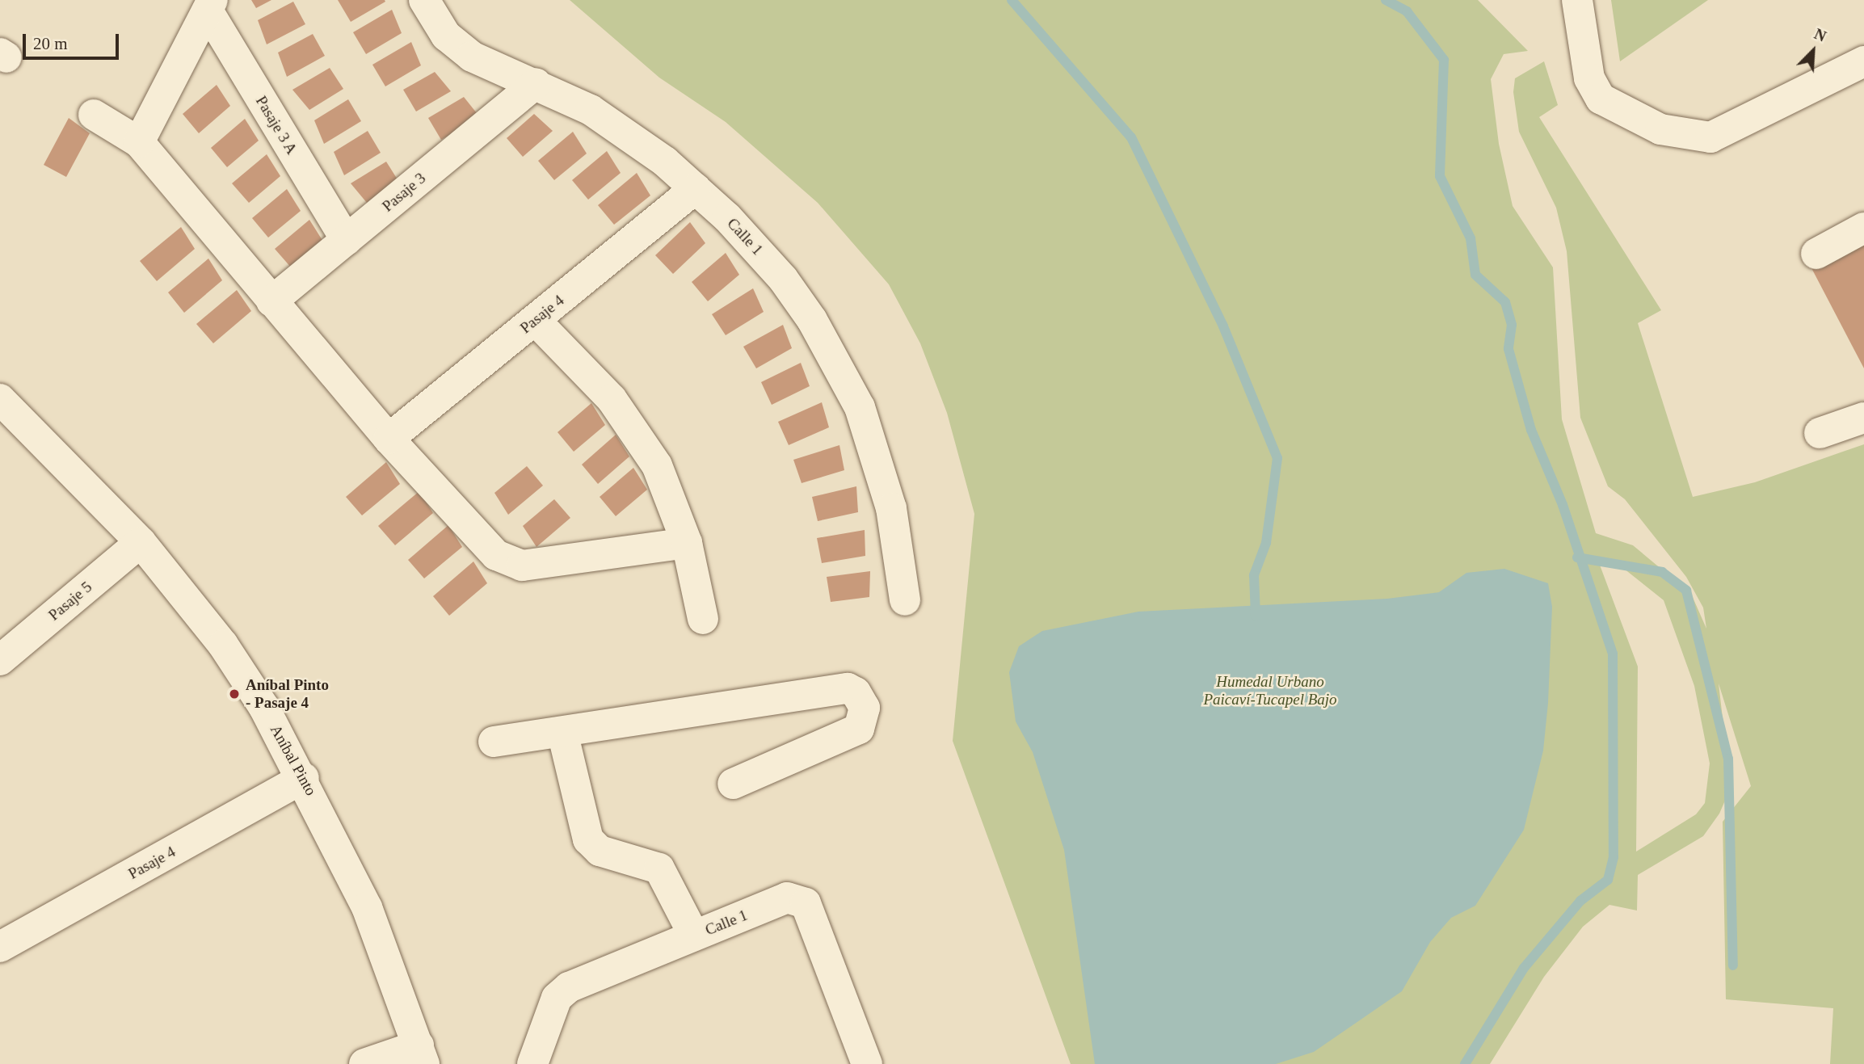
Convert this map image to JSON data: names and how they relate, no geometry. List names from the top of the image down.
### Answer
{
  "streets": {
    "street": [
      "Pasaje 3 A",
      "Pasaje 3",
      "Calle 1",
      "Pasaje 4",
      "Pasaje 5",
      "Aníbal Pinto"
    ]
  },
  "crossings": [
    ["Pasaje 3 A", "Pasaje 3"],
    ["Pasaje 3", "Calle 1"],
    ["Calle 1", "Pasaje 4"],
    ["Pasaje 4", "Aníbal Pinto"],
    ["Pasaje 5", "Aníbal Pinto"]
  ],
  "parks": ["Humedal Urbano Paicaví-Tucapel Bajo"],
  "places": ["Aníbal Pinto - Pasaje 4"],
  "scale_bar": "20 m",
  "north": "top right"
}
